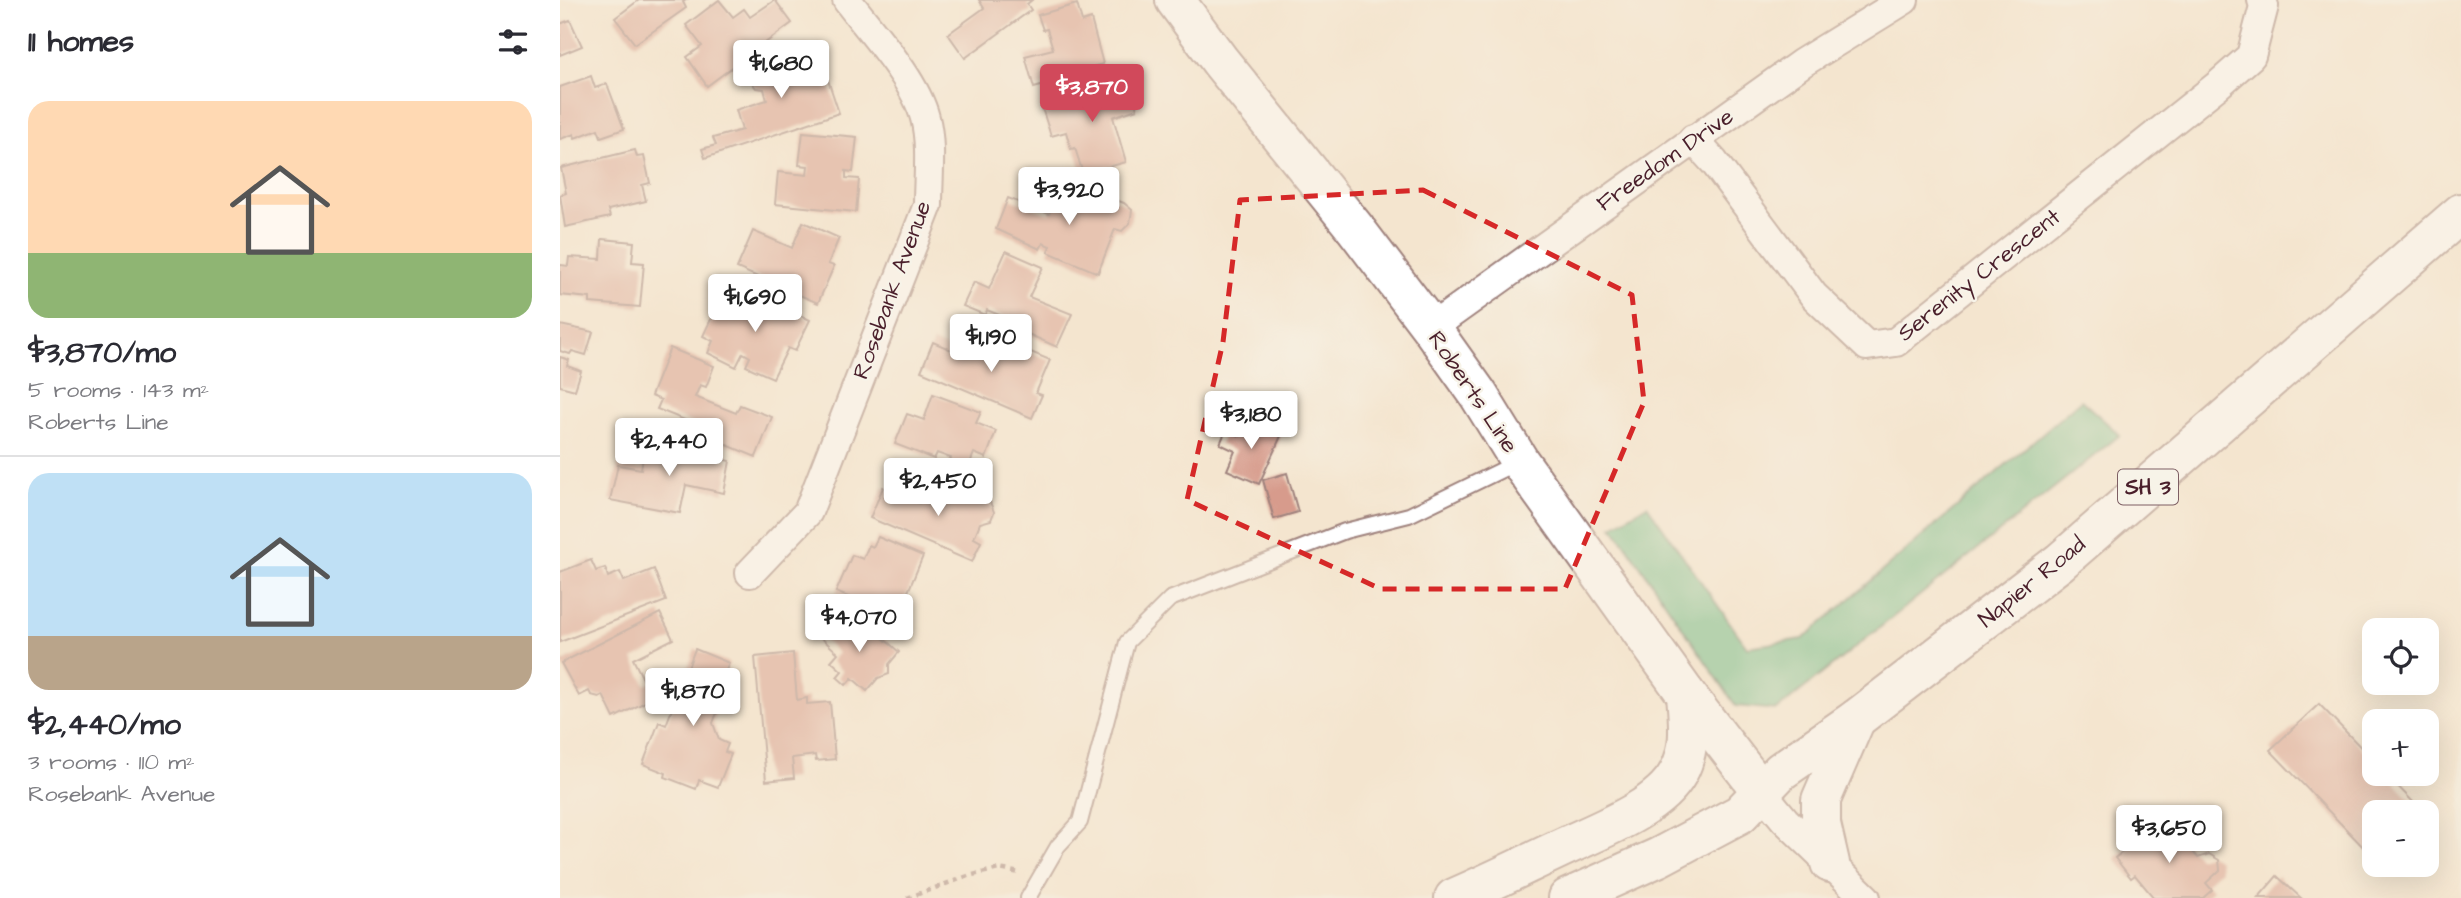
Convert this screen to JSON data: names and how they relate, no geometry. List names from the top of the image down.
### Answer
{
  "streets": {
    "main road": ["Roberts Line", "SH 3", "Napier Road"],
    "street": ["Freedom Drive", "Serenity Crescent", "Rosebank Avenue"]
  },
  "crossings": [
    ["Freedom Drive", "Serenity Crescent"],
    ["Freedom Drive", "Roberts Line"],
    ["Roberts Line", "Napier Road"]
  ],
  "page": {
    "heading": "11 homes",
    "price": [
      "$1,680",
      "$3,870",
      "$3,920",
      "$1,690",
      "$1,190",
      "$3,180",
      "$2,440",
      "$2,450",
      "$4,070",
      "$1,870",
      "$3,650"
    ],
    "list": [
      {
        "name": "$3,870/mo",
        "note": "5 rooms · 143 m² · Roberts Line"
      },
      {
        "name": "$2,440/mo",
        "note": "3 rooms · 110 m² · Rosebank Avenue"
      }
    ],
    "map_buttons": ["+", "−"]
  }
}
